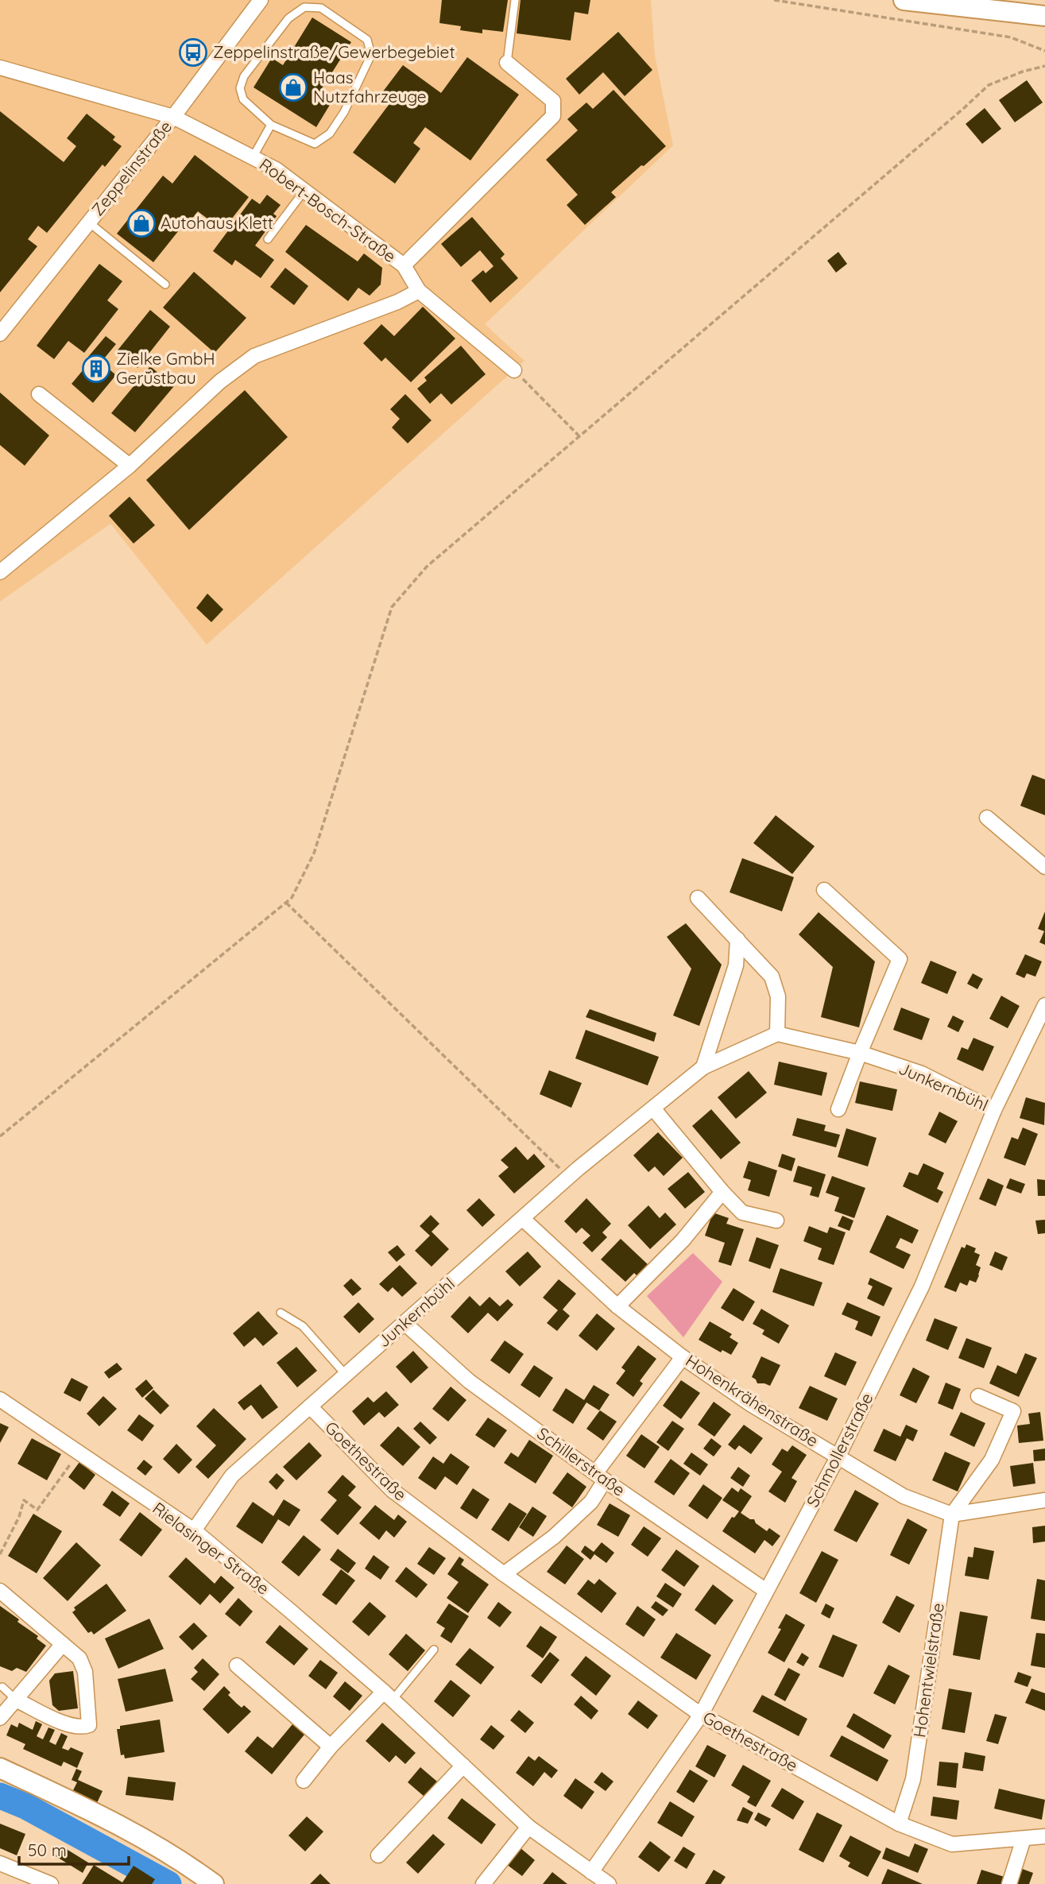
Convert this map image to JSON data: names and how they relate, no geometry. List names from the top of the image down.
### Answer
{
  "streets": {
    "street": [
      "Zeppelinstraße",
      "Robert-Bosch-Straße",
      "Junkernbühl",
      "Hohenkrähenstraße",
      "Schmollerstraße",
      "Goethestraße",
      "Schillerstraße",
      "Rielasinger Straße",
      "Hohentwielstraße"
    ]
  },
  "crossings": [
    ["Zeppelinstraße", "Robert-Bosch-Straße"],
    ["Junkernbühl", "Hohenkrähenstraße"],
    ["Junkernbühl", "Schmollerstraße"],
    ["Junkernbühl", "Goethestraße"],
    ["Junkernbühl", "Schillerstraße"],
    ["Junkernbühl", "Rielasinger Straße"],
    ["Hohenkrähenstraße", "Schmollerstraße"],
    ["Hohenkrähenstraße", "Hohentwielstraße"],
    ["Schmollerstraße", "Goethestraße"],
    ["Schmollerstraße", "Schillerstraße"],
    ["Schmollerstraße", "Rielasinger Straße"],
    ["Goethestraße", "Hohentwielstraße"]
  ],
  "places": {
    "bus stop": ["Zeppelinstraße/Gewerbegebiet"],
    "shop": ["Haas Nutzfahrzeuge", "Autohaus Klett"],
    "building": ["Zielke GmbH Gerüstbau"]
  },
  "scale_bar": "50 m"
}
